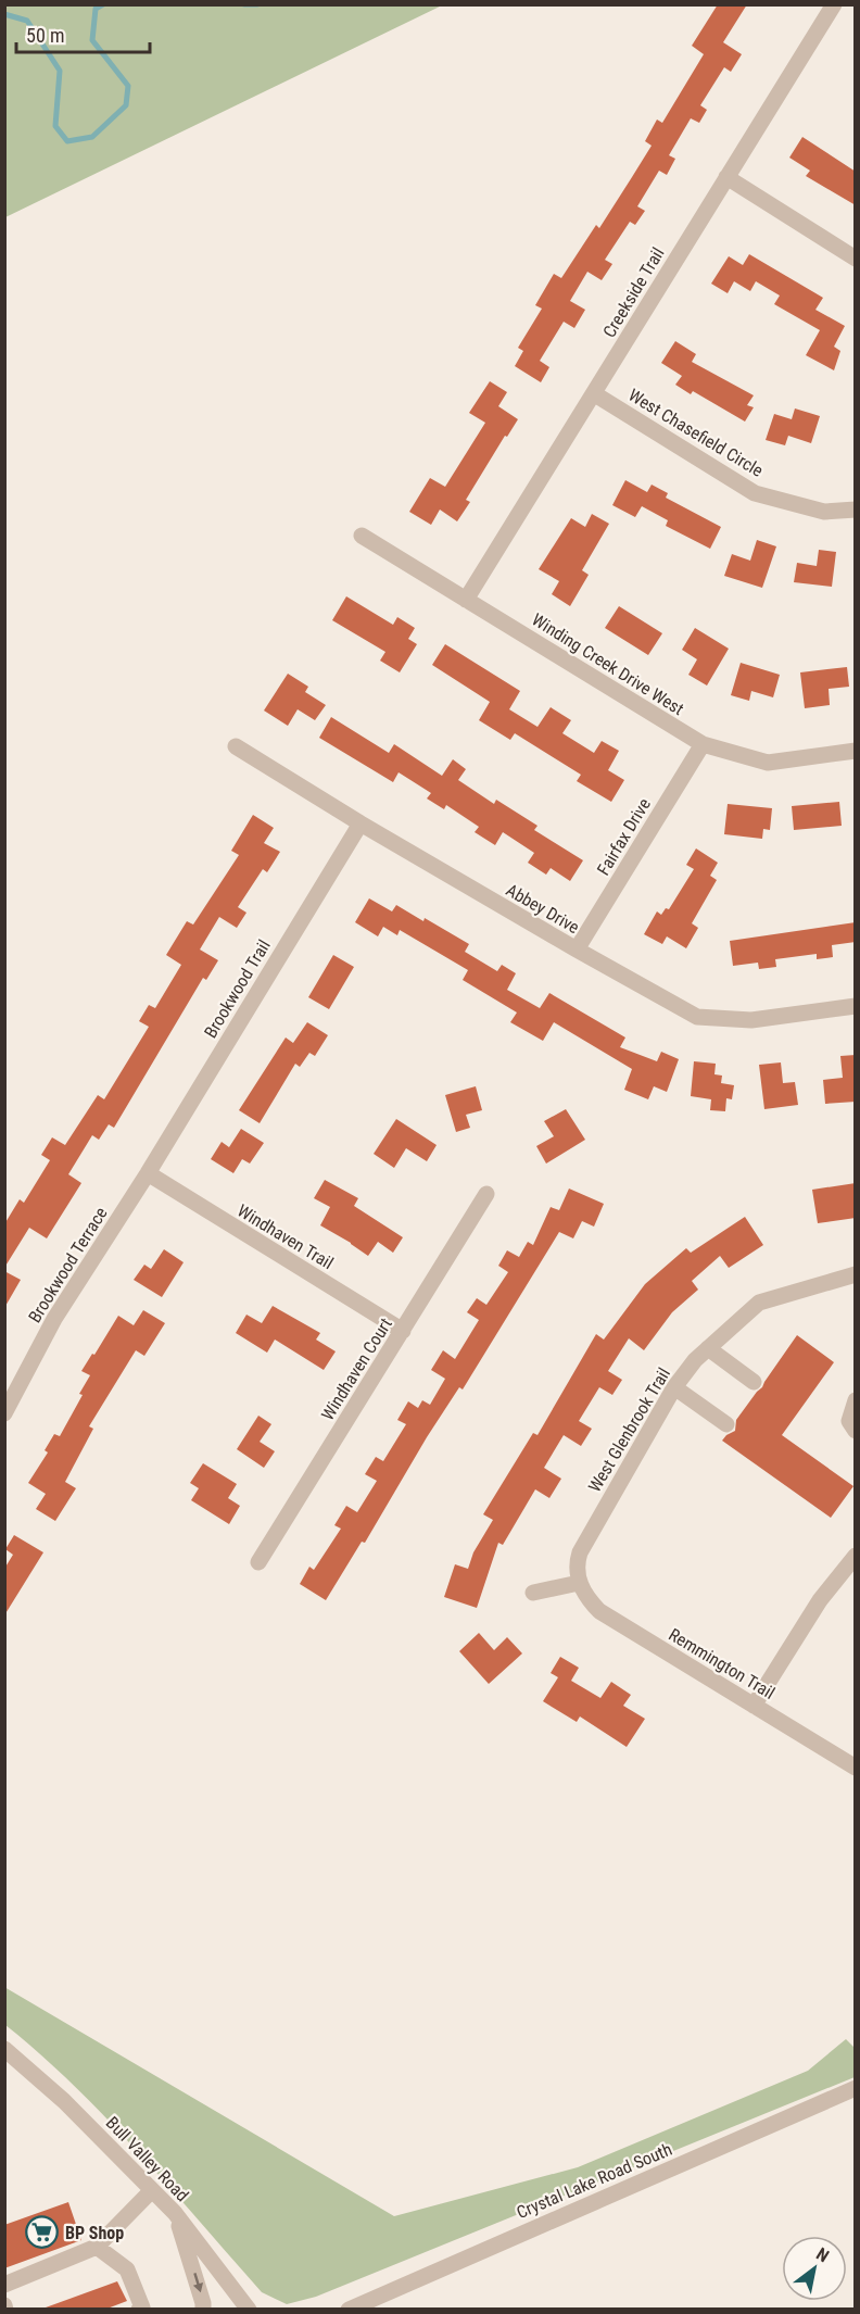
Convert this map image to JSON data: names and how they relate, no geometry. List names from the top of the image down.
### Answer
{
  "streets": {
    "street": [
      "Creekside Trail",
      "West Chasefield Circle",
      "Winding Creek Drive West",
      "Fairfax Drive",
      "Abbey Drive",
      "Brookwood Trail",
      "Windhaven Trail",
      "Brookwood Terrace",
      "Windhaven Court",
      "West Glenbrook Trail",
      "Remmington Trail",
      "Bull Valley Road",
      "Crystal Lake Road South"
    ]
  },
  "crossings": [
    ["Creekside Trail", "West Chasefield Circle"],
    ["Creekside Trail", "Winding Creek Drive West"],
    ["Winding Creek Drive West", "Fairfax Drive"],
    ["Fairfax Drive", "Abbey Drive"],
    ["Abbey Drive", "Brookwood Trail"],
    ["Brookwood Trail", "Windhaven Trail"],
    ["Brookwood Trail", "Brookwood Terrace"],
    ["Windhaven Trail", "Brookwood Terrace"],
    ["Windhaven Trail", "Windhaven Court"],
    ["West Glenbrook Trail", "Remmington Trail"]
  ],
  "places": {
    "supermarket": ["BP Shop"]
  },
  "scale_bar": "50 m",
  "north": "top right"
}
